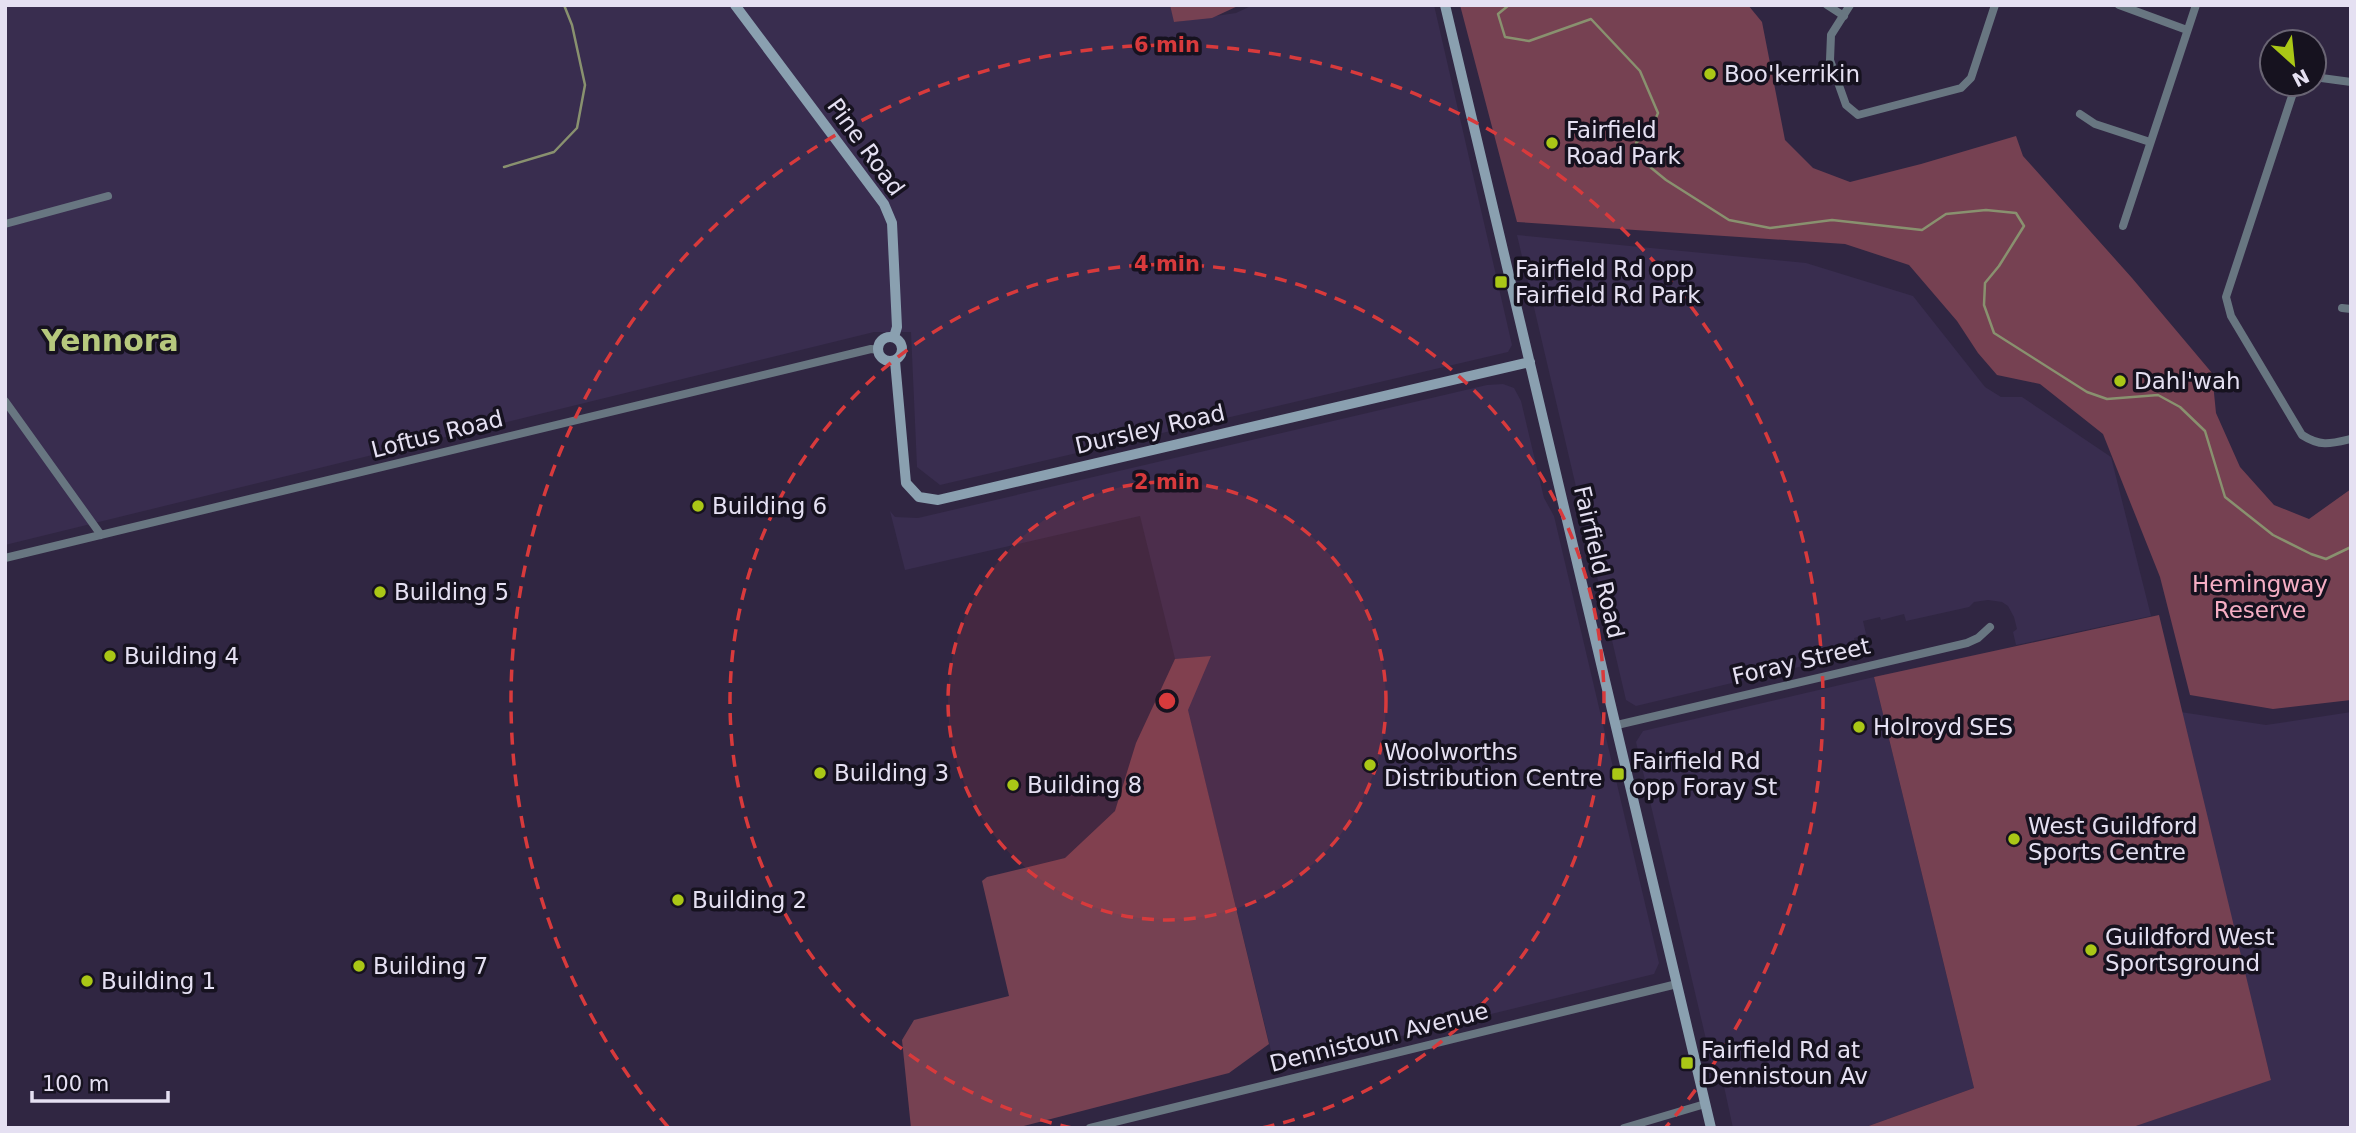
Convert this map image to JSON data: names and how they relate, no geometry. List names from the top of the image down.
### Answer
{
  "streets": {
    "street": [
      "Pine Road",
      "Dursley Road",
      "Loftus Road",
      "Fairfield Road",
      "Foray Street",
      "Dennistoun Avenue"
    ]
  },
  "crossings": [
    ["Pine Road", "Dursley Road"],
    ["Pine Road", "Loftus Road"],
    ["Dursley Road", "Loftus Road"],
    ["Dursley Road", "Fairfield Road"],
    ["Fairfield Road", "Foray Street"],
    ["Fairfield Road", "Dennistoun Avenue"]
  ],
  "districts": ["Yennora"],
  "parks": ["Hemingway Reserve"],
  "places": {
    "other": [
      "Boo'kerrikin",
      "Fairfield Road Park",
      "Dahl'wah",
      "Building 6",
      "Building 5",
      "Building 4",
      "Holroyd SES",
      "Woolworths Distribution Centre",
      "Building 3",
      "Building 8",
      "West Guildford Sports Centre",
      "Building 2",
      "Guildford West Sportsground",
      "Building 7",
      "Building 1"
    ],
    "transit": ["Fairfield Rd opp Fairfield Rd Park", "Fairfield Rd opp Foray St", "Fairfield Rd at Dennistoun Av"]
  },
  "scale_bar": "100 m",
  "north": "bottom right",
  "rings": ["6 min", "4 min", "2 min"]
}
